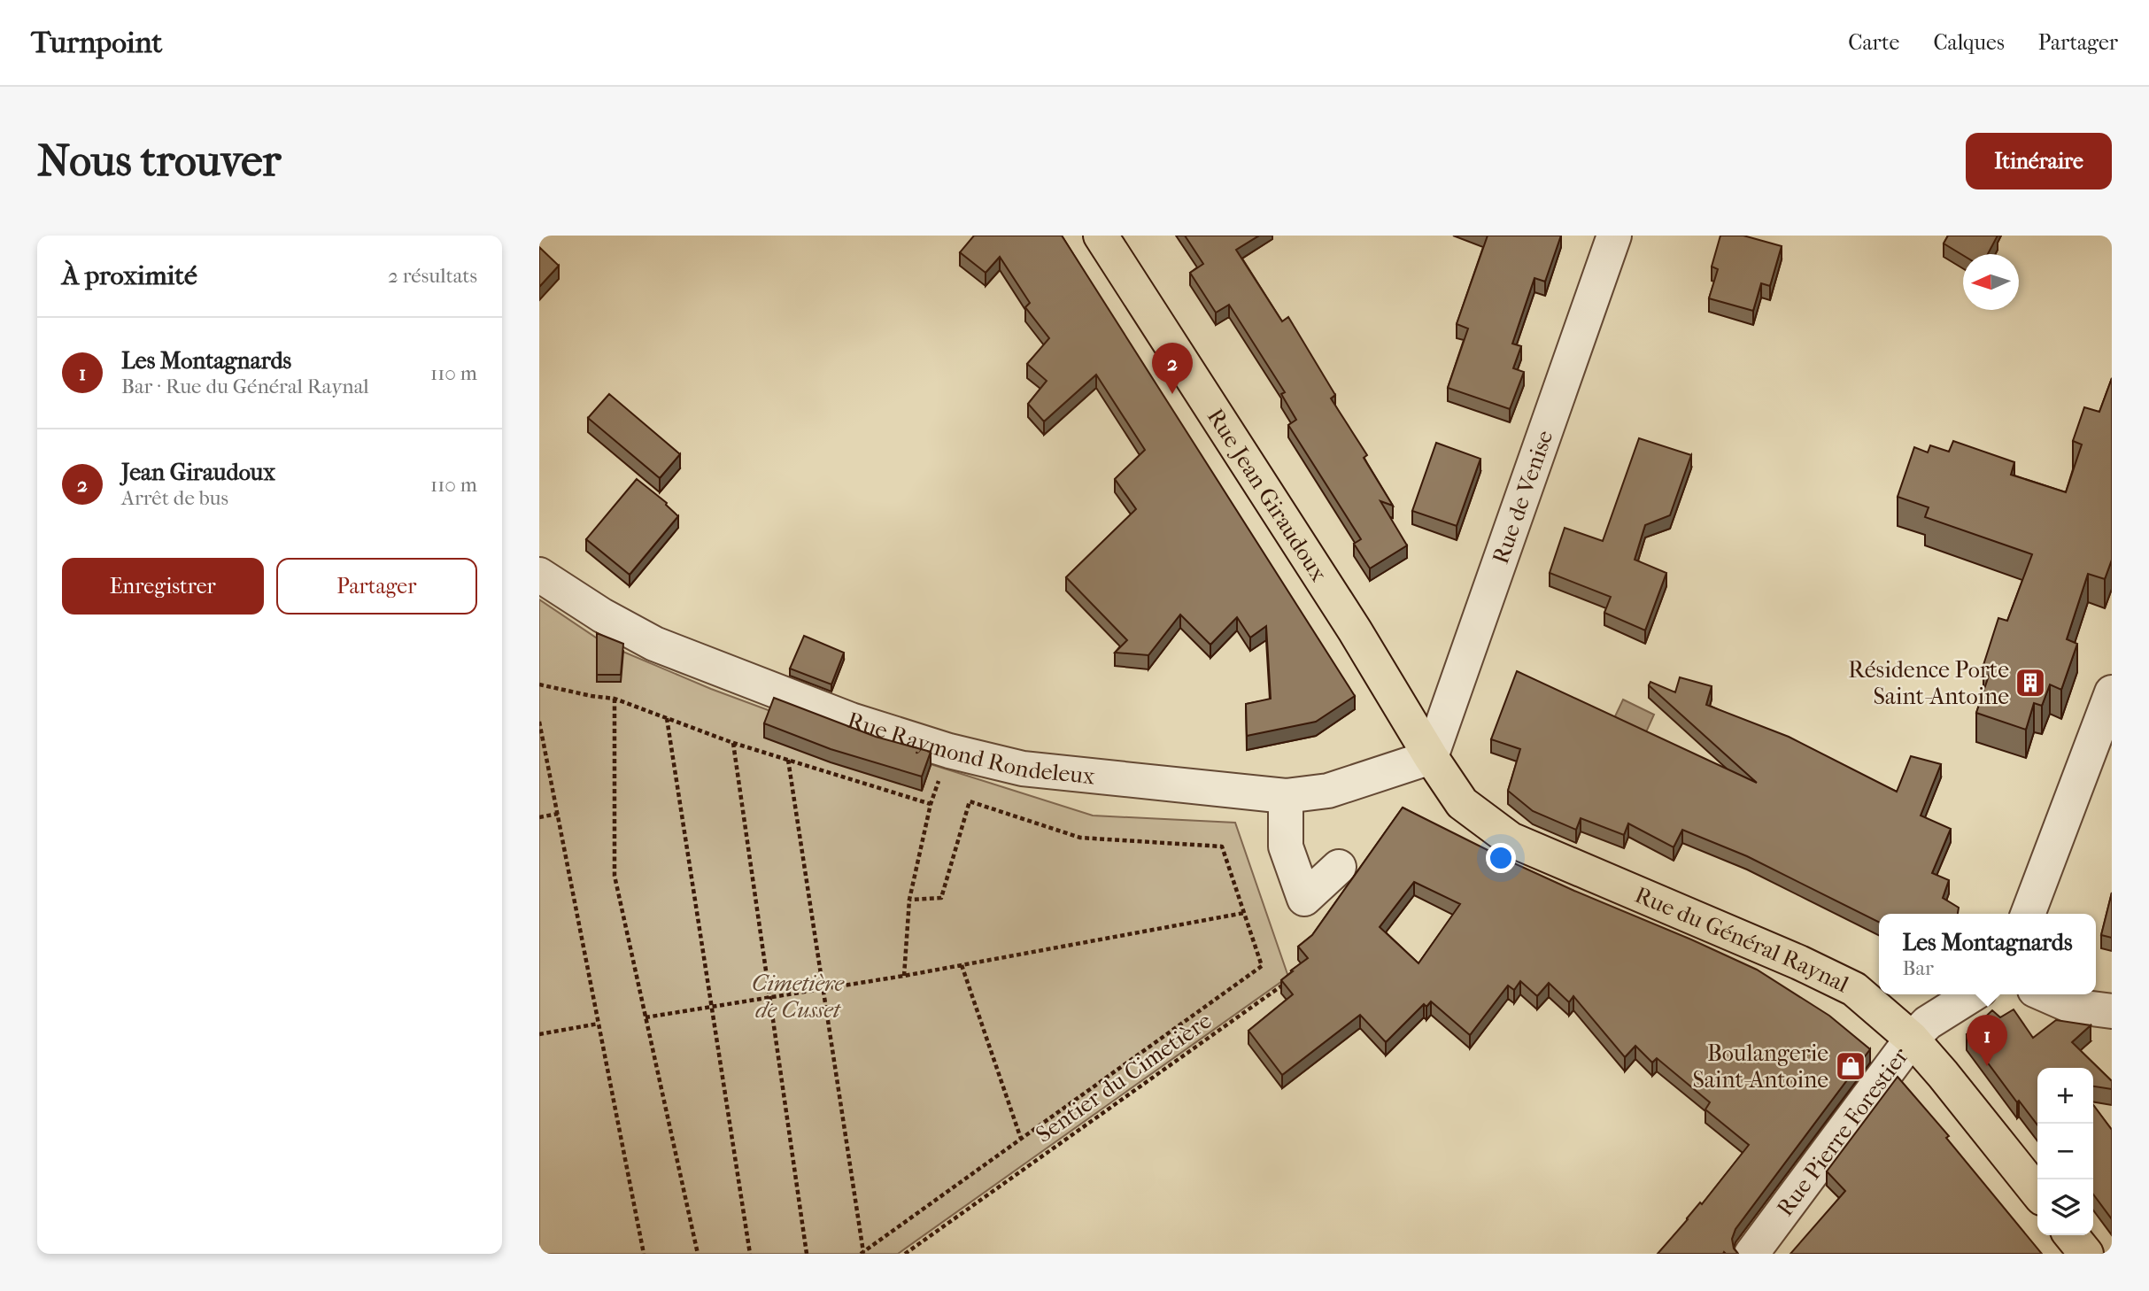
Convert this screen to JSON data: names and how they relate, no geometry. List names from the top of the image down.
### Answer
{
  "streets": {
    "main road": ["Rue Jean Giraudoux", "Rue du Général Raynal"],
    "street": ["Rue de Venise", "Rue Raymond Rondeleux", "Rue Pierre Forestier"],
    "path": ["Sentier du Cimetière"]
  },
  "crossings": [
    ["Rue Jean Giraudoux", "Rue de Venise"],
    ["Rue Jean Giraudoux", "Rue Raymond Rondeleux"],
    ["Rue Jean Giraudoux", "Rue du Général Raynal"],
    ["Rue de Venise", "Rue Raymond Rondeleux"],
    ["Rue de Venise", "Rue du Général Raynal"],
    ["Rue Raymond Rondeleux", "Rue du Général Raynal"],
    ["Rue du Général Raynal", "Rue Pierre Forestier"]
  ],
  "parks": ["Cimetière de Cusset"],
  "places": {
    "building": ["Résidence Porte Saint-Antoine"],
    "shop": ["Boulangerie Saint-Antoine"]
  },
  "north": "left",
  "page": {
    "header": "Turnpoint",
    "nav": ["Carte", "Calques", "Partager"],
    "buttons": [
      "Itinéraire",
      ["Enregistrer", "Partager"]
    ],
    "title": "Nous trouver",
    "heading": ["À proximité", "2 résultats"],
    "list": [
      {
        "mark": "1",
        "name": "Les Montagnards",
        "note": "Bar · Rue du Général Raynal",
        "value": "110 m"
      },
      {
        "mark": "2",
        "name": "Jean Giraudoux",
        "note": "Arrêt de bus",
        "value": "110 m"
      }
    ],
    "pins": ["2", "1"],
    "popup": ["Les Montagnards", "Bar"],
    "map_buttons": ["+", "−"]
  }
}
